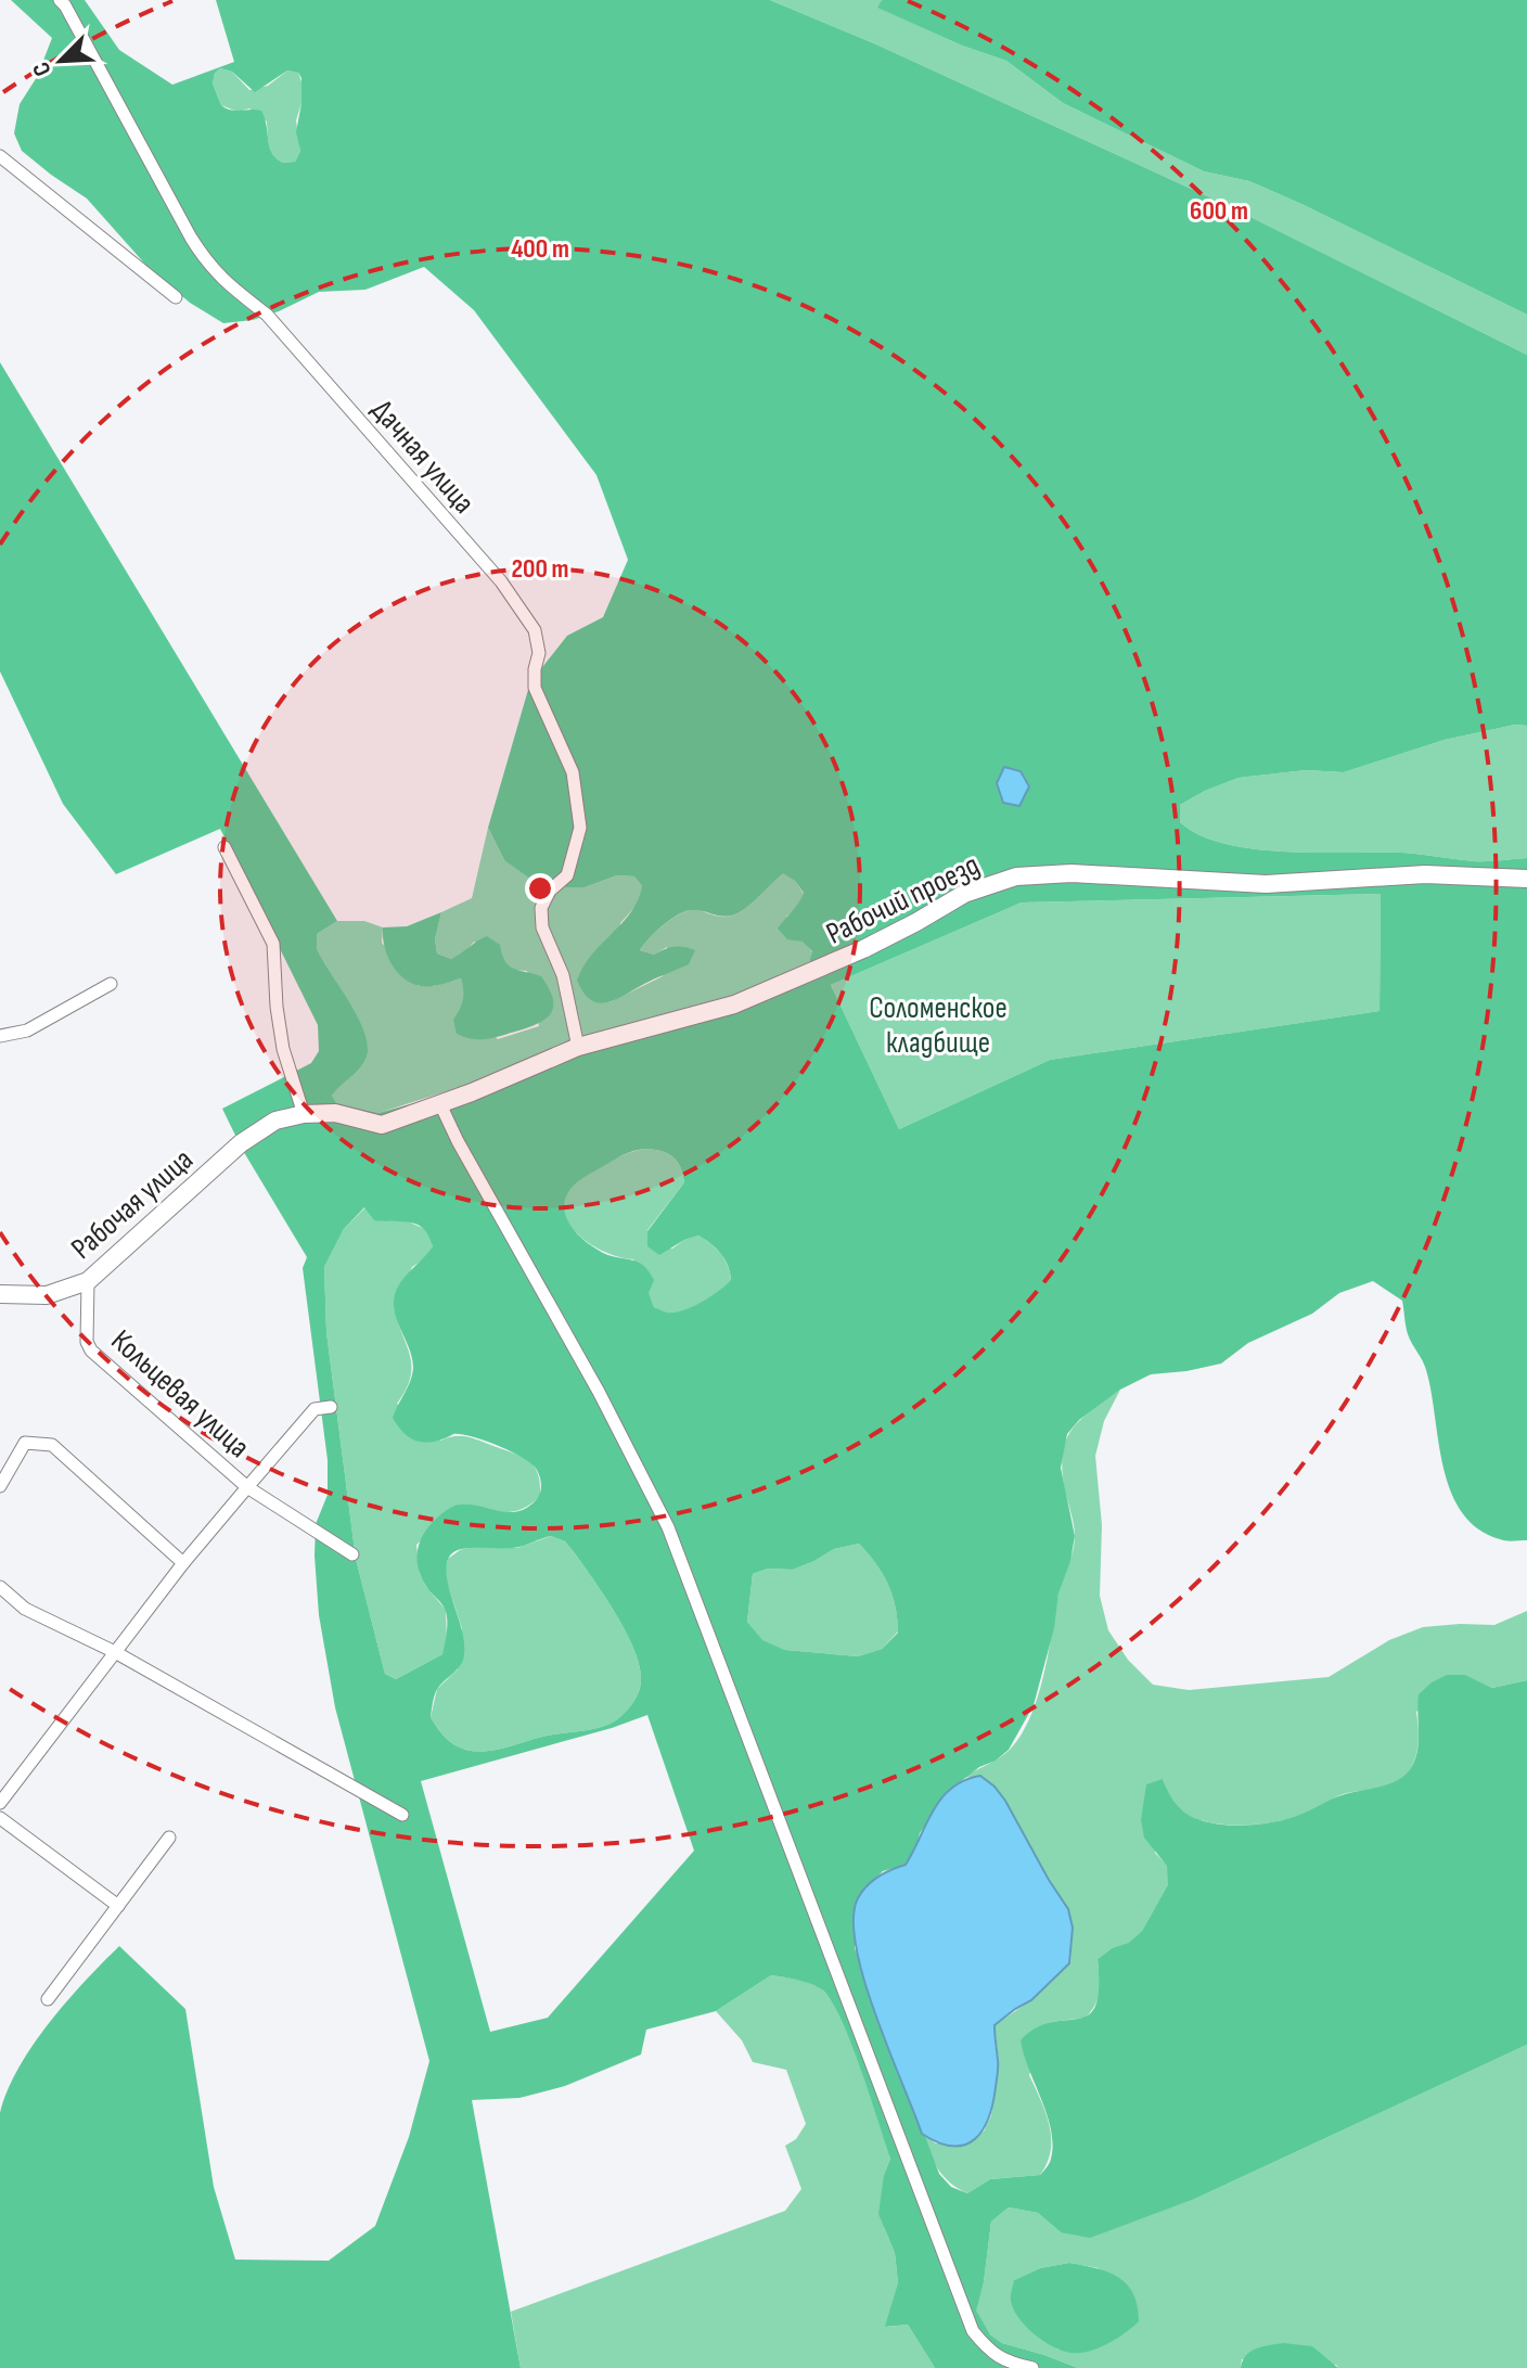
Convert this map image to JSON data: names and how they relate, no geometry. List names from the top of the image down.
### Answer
{
  "streets": {
    "street": [
      "Дачная улица",
      "Рабочий проезд",
      "Рабочая улица",
      "Кольцевая улица"
    ]
  },
  "crossings": [
    ["Дачная улица", "Рабочий проезд"],
    ["Рабочий проезд", "Рабочая улица"],
    ["Рабочая улица", "Кольцевая улица"]
  ],
  "parks": ["Соломенское кладбище"],
  "north": "bottom left",
  "rings": ["600 m", "400 m", "200 m"]
}
